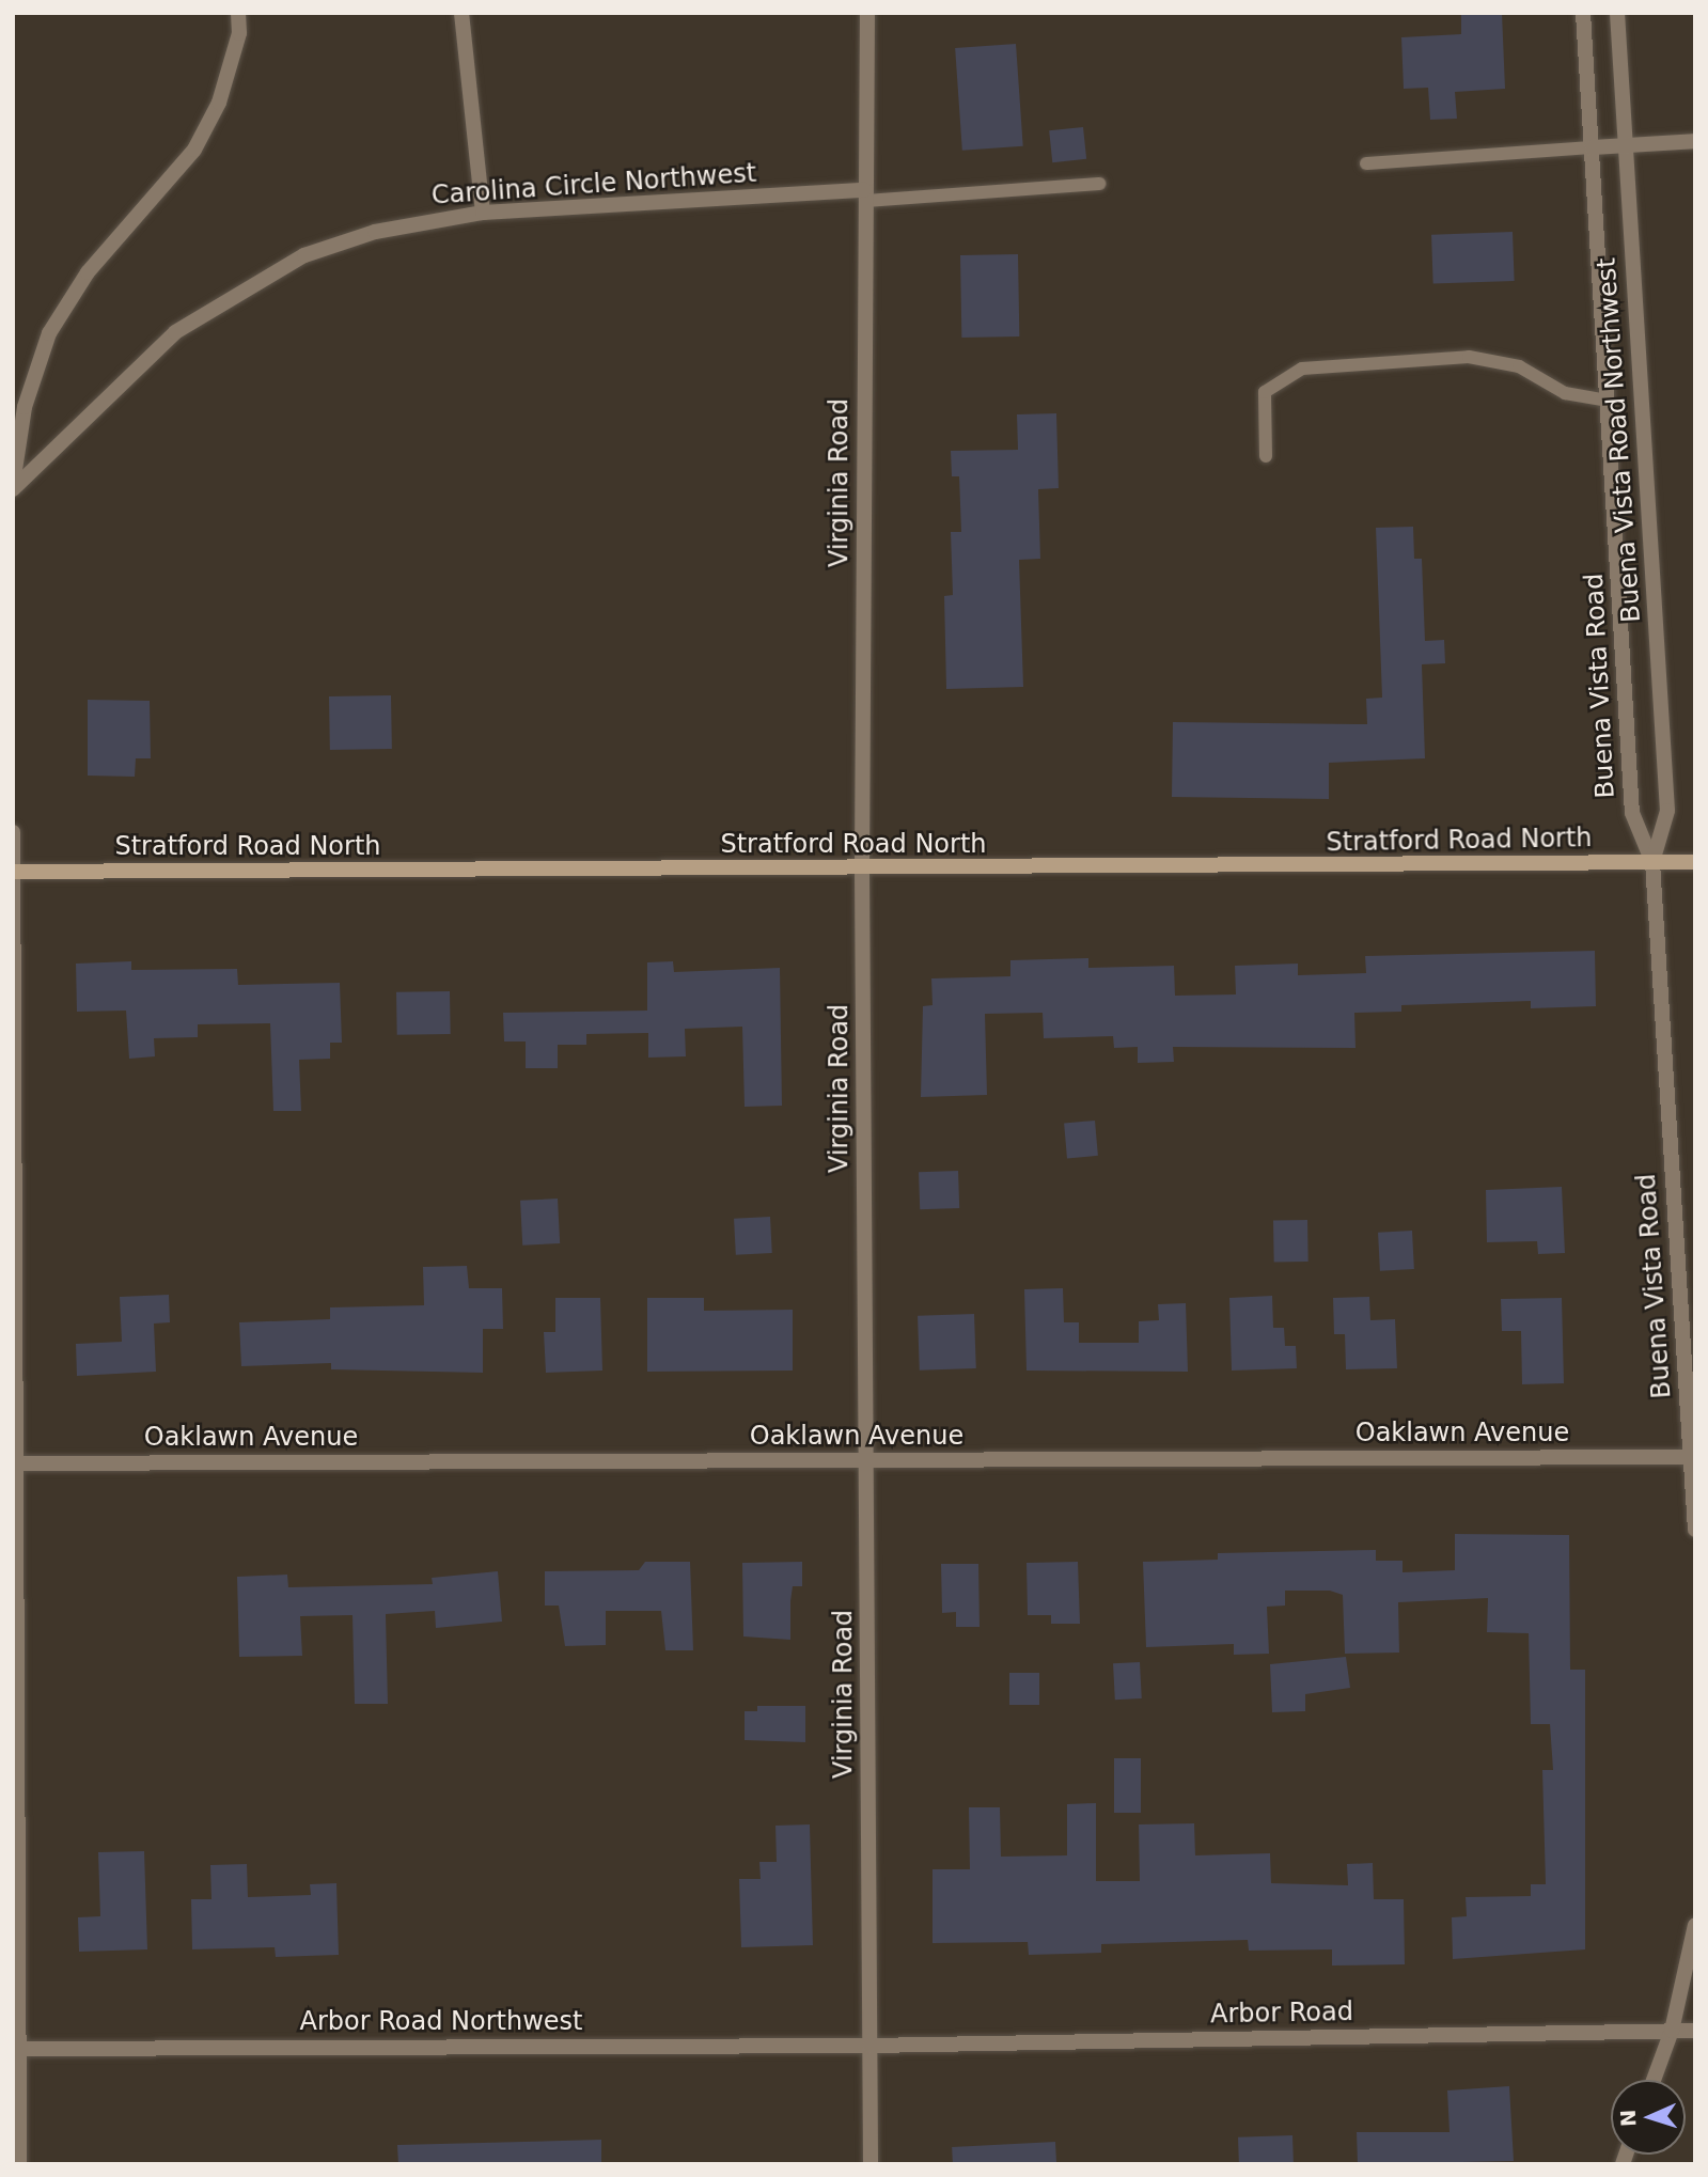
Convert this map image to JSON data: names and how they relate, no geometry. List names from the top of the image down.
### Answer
{
  "streets": {
    "main road": ["Stratford Road North"],
    "street": [
      "Carolina Circle Northwest",
      "Buena Vista Road Northwest",
      "Virginia Road",
      "Buena Vista Road",
      "Oaklawn Avenue",
      "Arbor Road",
      "Arbor Road Northwest"
    ]
  },
  "crossings": [
    ["Carolina Circle Northwest", "Virginia Road"],
    ["Buena Vista Road Northwest", "Buena Vista Road"],
    ["Buena Vista Road Northwest", "Stratford Road North"],
    ["Virginia Road", "Stratford Road North"],
    ["Virginia Road", "Oaklawn Avenue"],
    ["Virginia Road", "Arbor Road"],
    ["Virginia Road", "Arbor Road Northwest"],
    ["Buena Vista Road", "Stratford Road North"],
    ["Buena Vista Road", "Oaklawn Avenue"],
    ["Arbor Road", "Arbor Road Northwest"]
  ],
  "north": "left"
}
